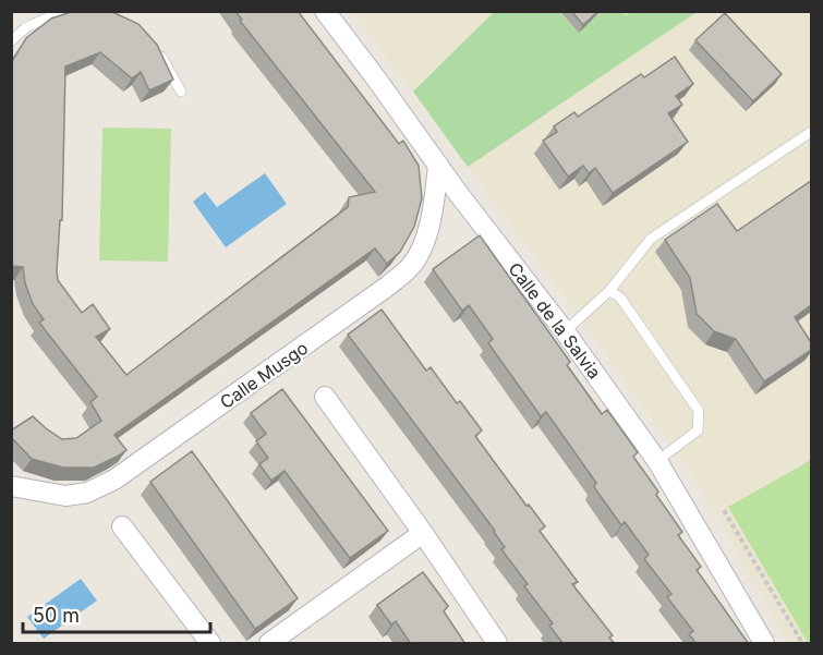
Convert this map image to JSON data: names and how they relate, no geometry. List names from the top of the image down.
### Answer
{
  "streets": {
    "street": ["Calle de la Salvia", "Calle Musgo"]
  },
  "crossings": [
    ["Calle de la Salvia", "Calle Musgo"]
  ],
  "scale_bar": "50 m"
}
